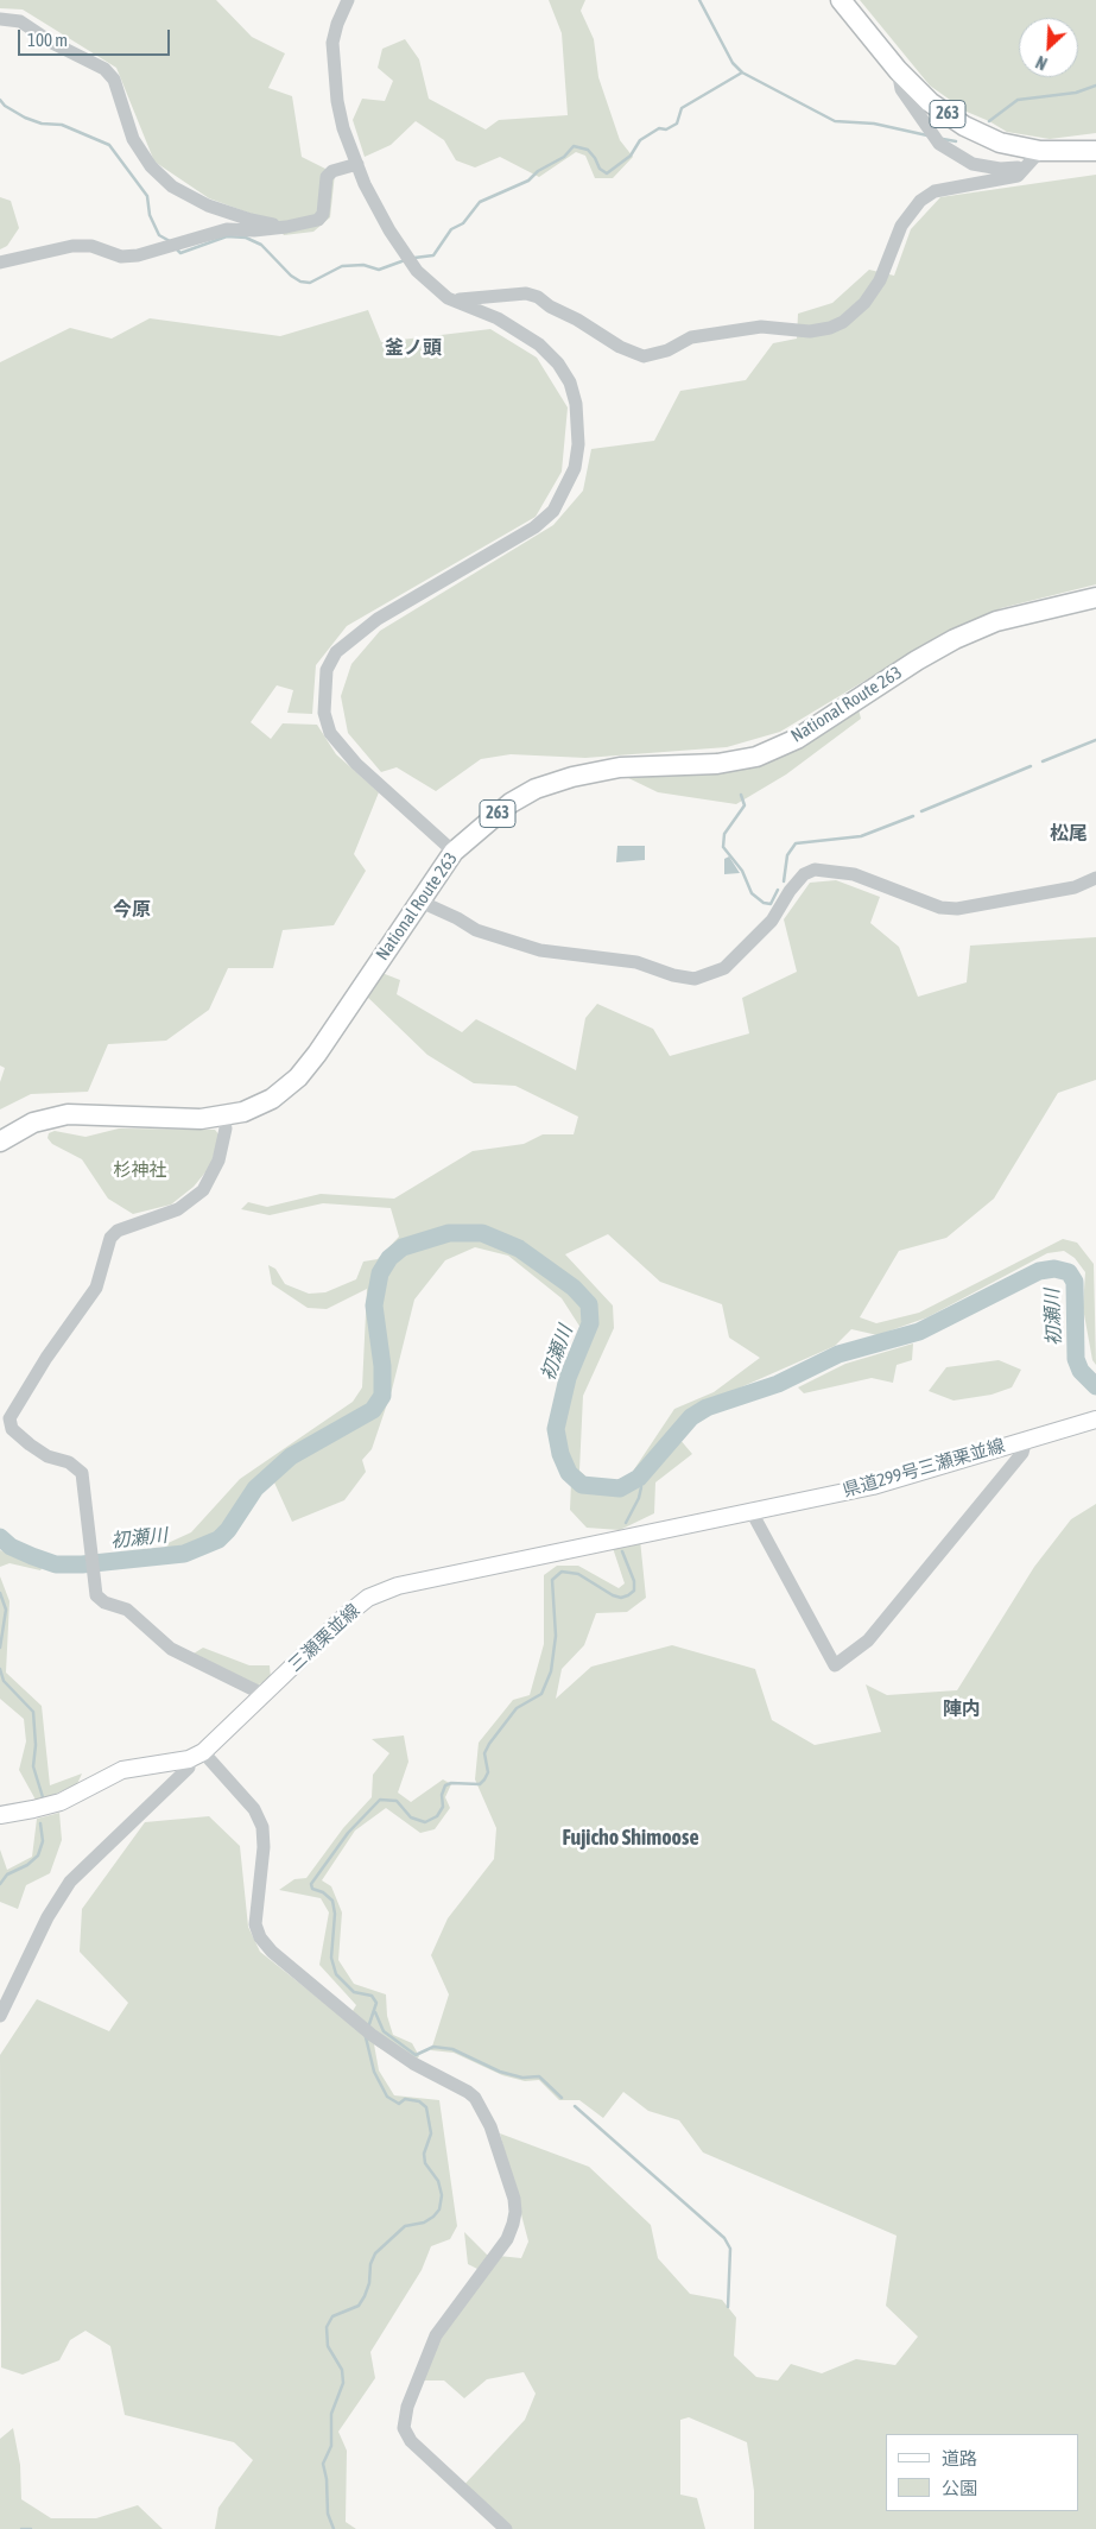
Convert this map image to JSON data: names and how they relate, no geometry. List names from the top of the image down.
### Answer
{
  "streets": {
    "highway": ["263", "National Route 263"],
    "main road": ["県道299号三瀬栗並線", "三瀬栗並線"]
  },
  "crossings": [
    ["県道299号三瀬栗並線", "三瀬栗並線"]
  ],
  "districts": [
    "釜ノ頭",
    "松尾",
    "今原",
    "陣内",
    "Fujicho Shimoose"
  ],
  "water": ["初瀬川"],
  "parks": ["杉神社"],
  "legend": ["道路", "公園"],
  "scale_bar": "100 m",
  "north": "bottom left"
}
